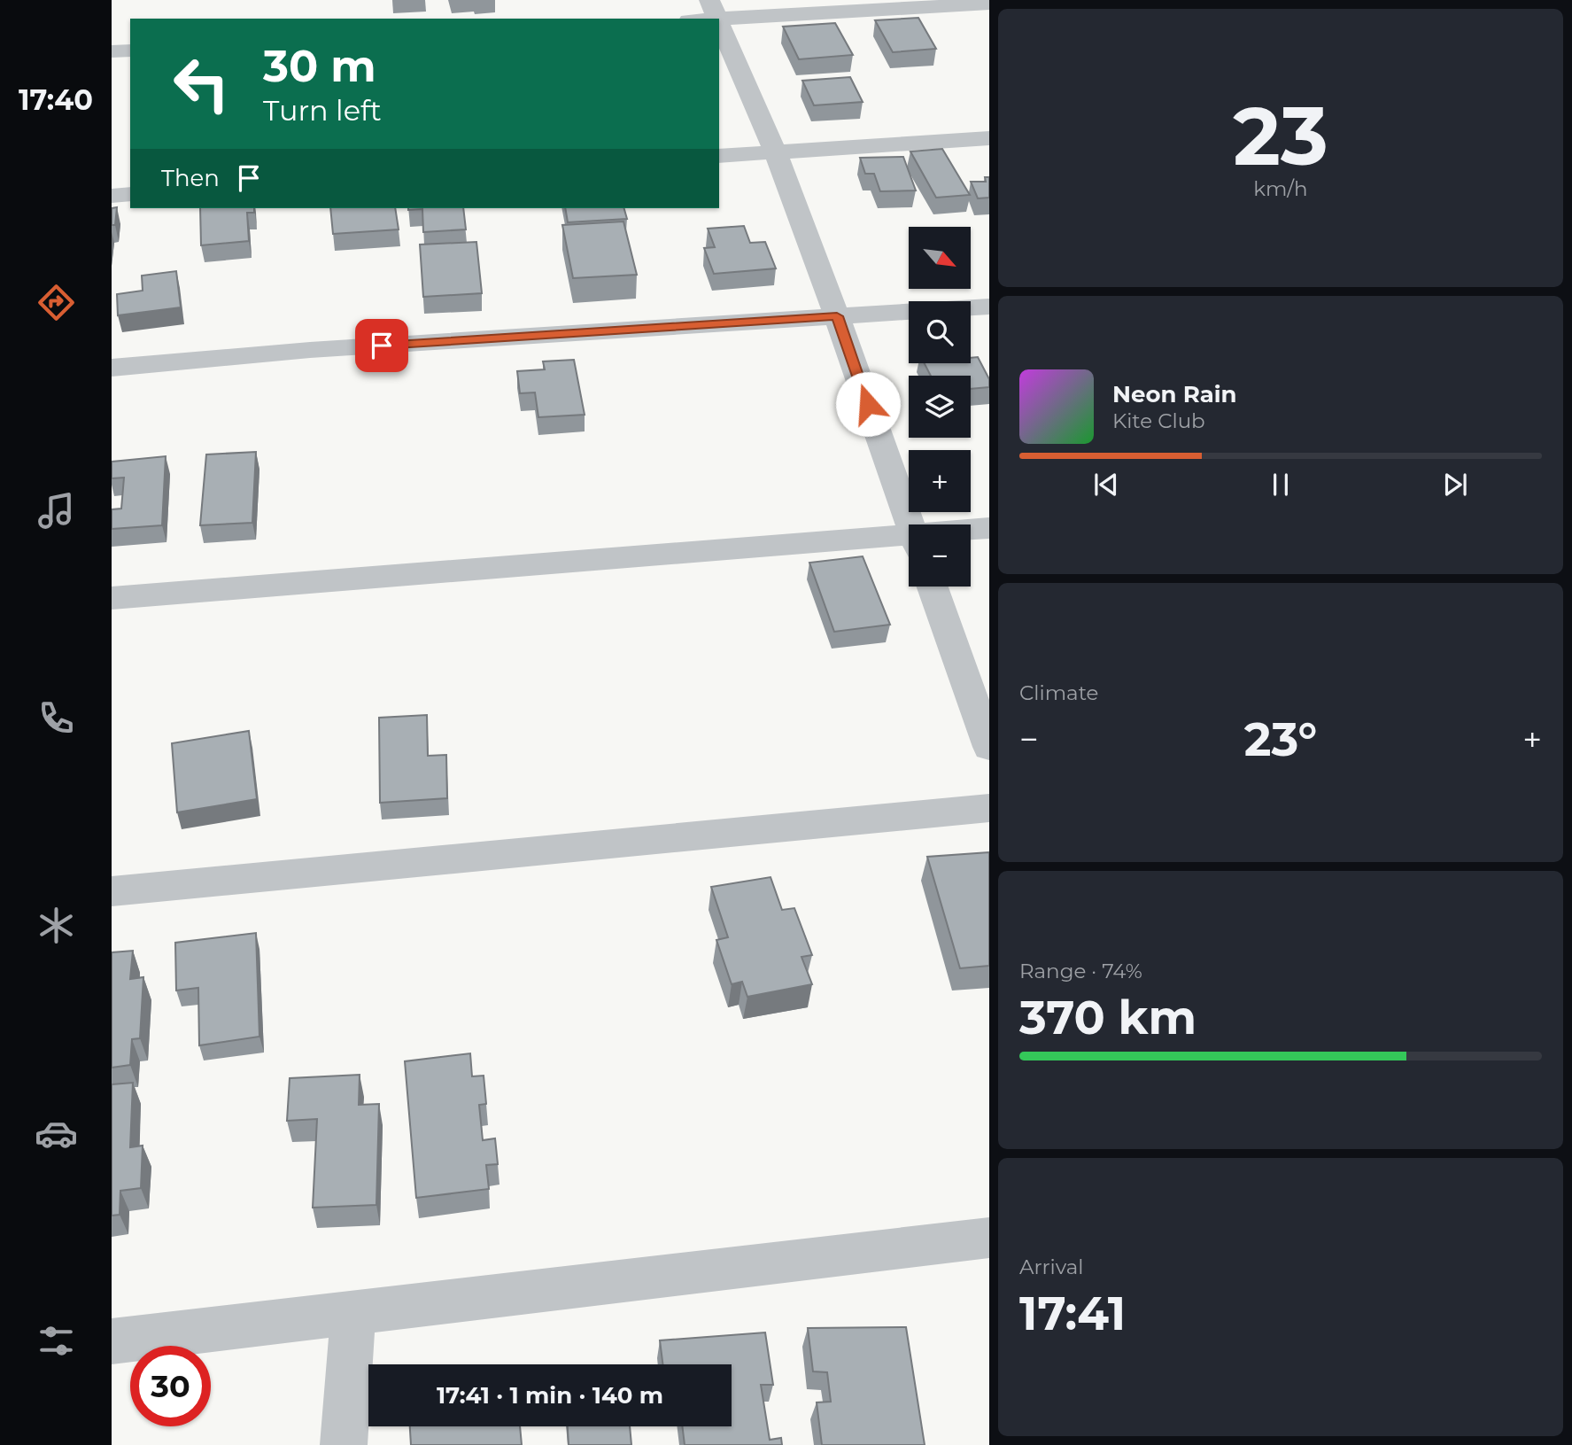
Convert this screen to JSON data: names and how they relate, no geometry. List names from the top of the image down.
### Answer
{
  "north": "bottom right",
  "page": {
    "tabs": "17:40",
    "tile": [
      ["23", "km/h"],
      "Climate",
      ["Range · 74%", "370 km"],
      ["Arrival", "17:41"]
    ],
    "turn": ["30 m", "Turn left"],
    "then": "Then",
    "map_buttons": ["+", "−"],
    "song": ["Neon Rain", "Kite Club"],
    "heat": ["−", "23°", "+"],
    "limit": "30",
    "trip": "17:41 · 1 min · 140 m"
  }
}
